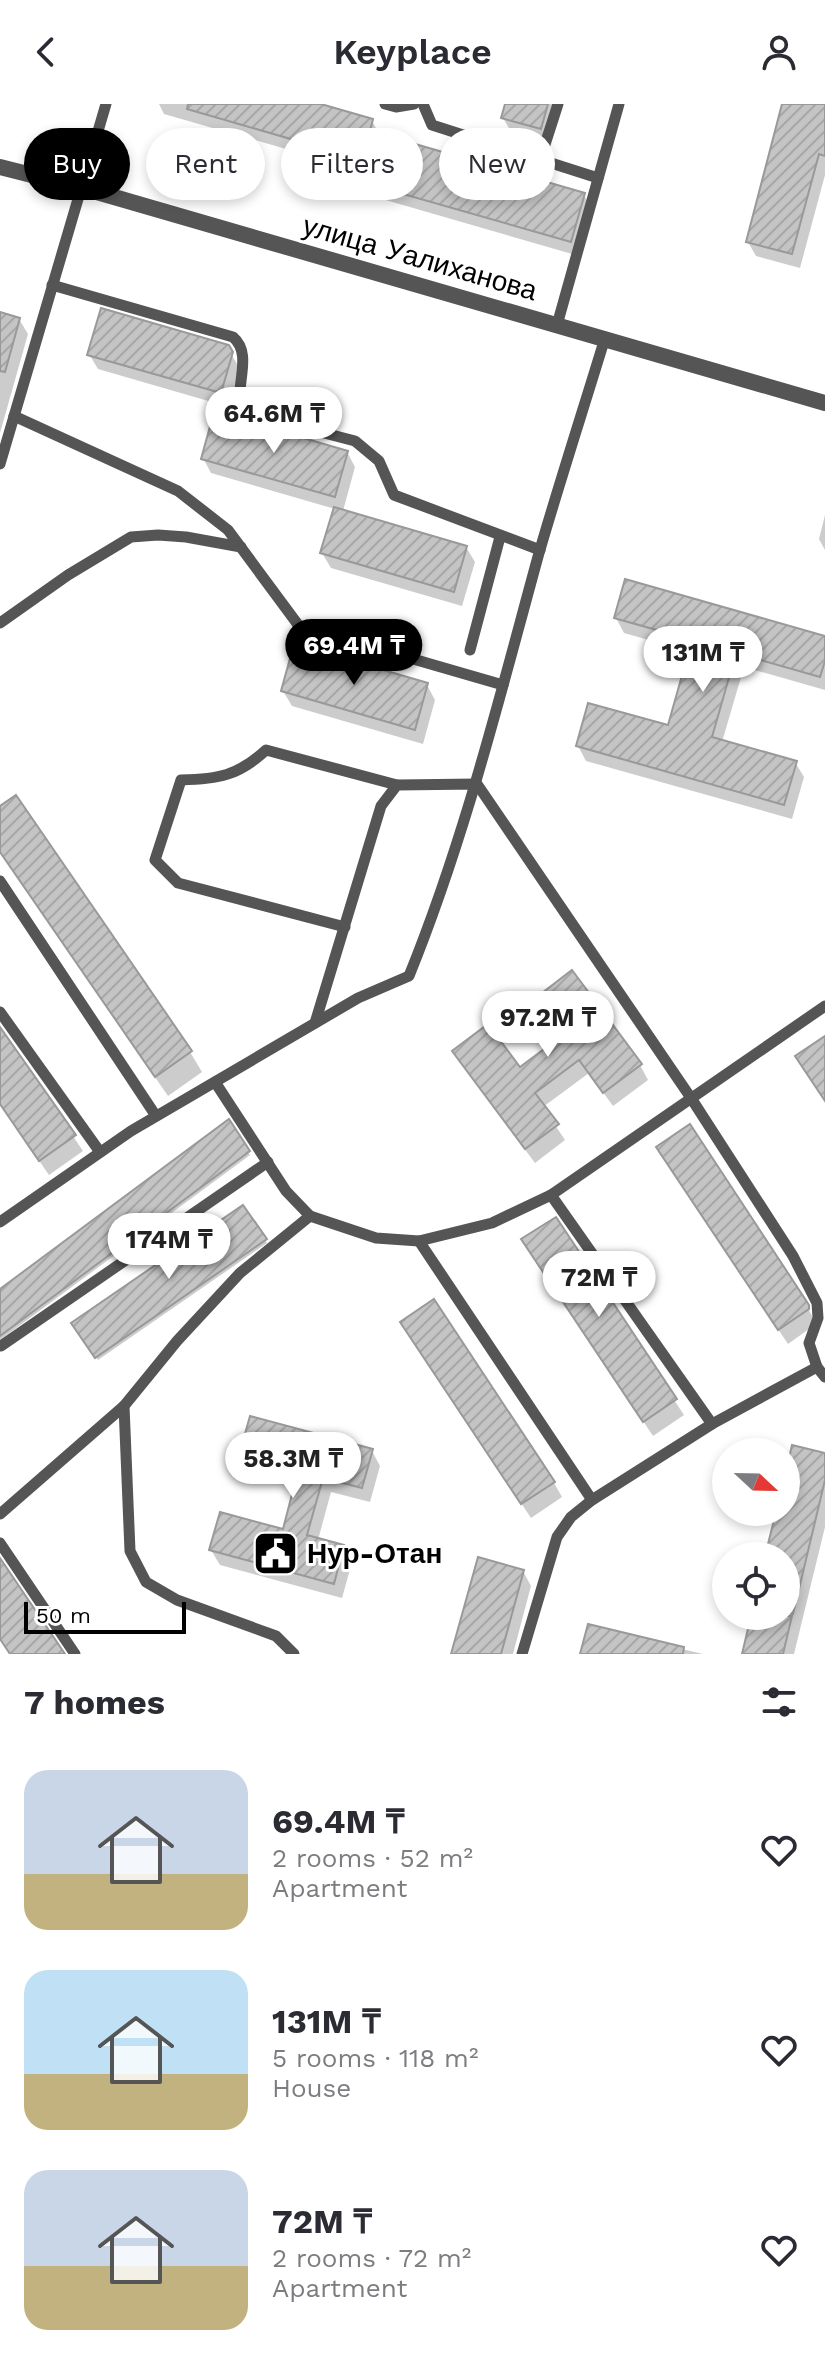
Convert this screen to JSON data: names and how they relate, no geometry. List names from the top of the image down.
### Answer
{
  "streets": {
    "street": ["улица Уалиханова"]
  },
  "places": {
    "public building": ["Нур-Отан"]
  },
  "scale_bar": "50 m",
  "north": "right",
  "page": {
    "header": "Keyplace",
    "chip": [
      "Buy",
      "Rent",
      "Filters",
      "New"
    ],
    "price": [
      "64.6M ₸",
      "69.4M ₸",
      "131M ₸",
      "97.2M ₸",
      "174M ₸",
      "72M ₸",
      "58.3M ₸"
    ],
    "scale": "50 m",
    "heading": "7 homes",
    "list": [
      {
        "name": "69.4M ₸",
        "note": "2 rooms · 52 m² · Apartment"
      },
      {
        "name": "131M ₸",
        "note": "5 rooms · 118 m² · House"
      },
      {
        "name": "72M ₸",
        "note": "2 rooms · 72 m² · Apartment"
      }
    ]
  }
}
